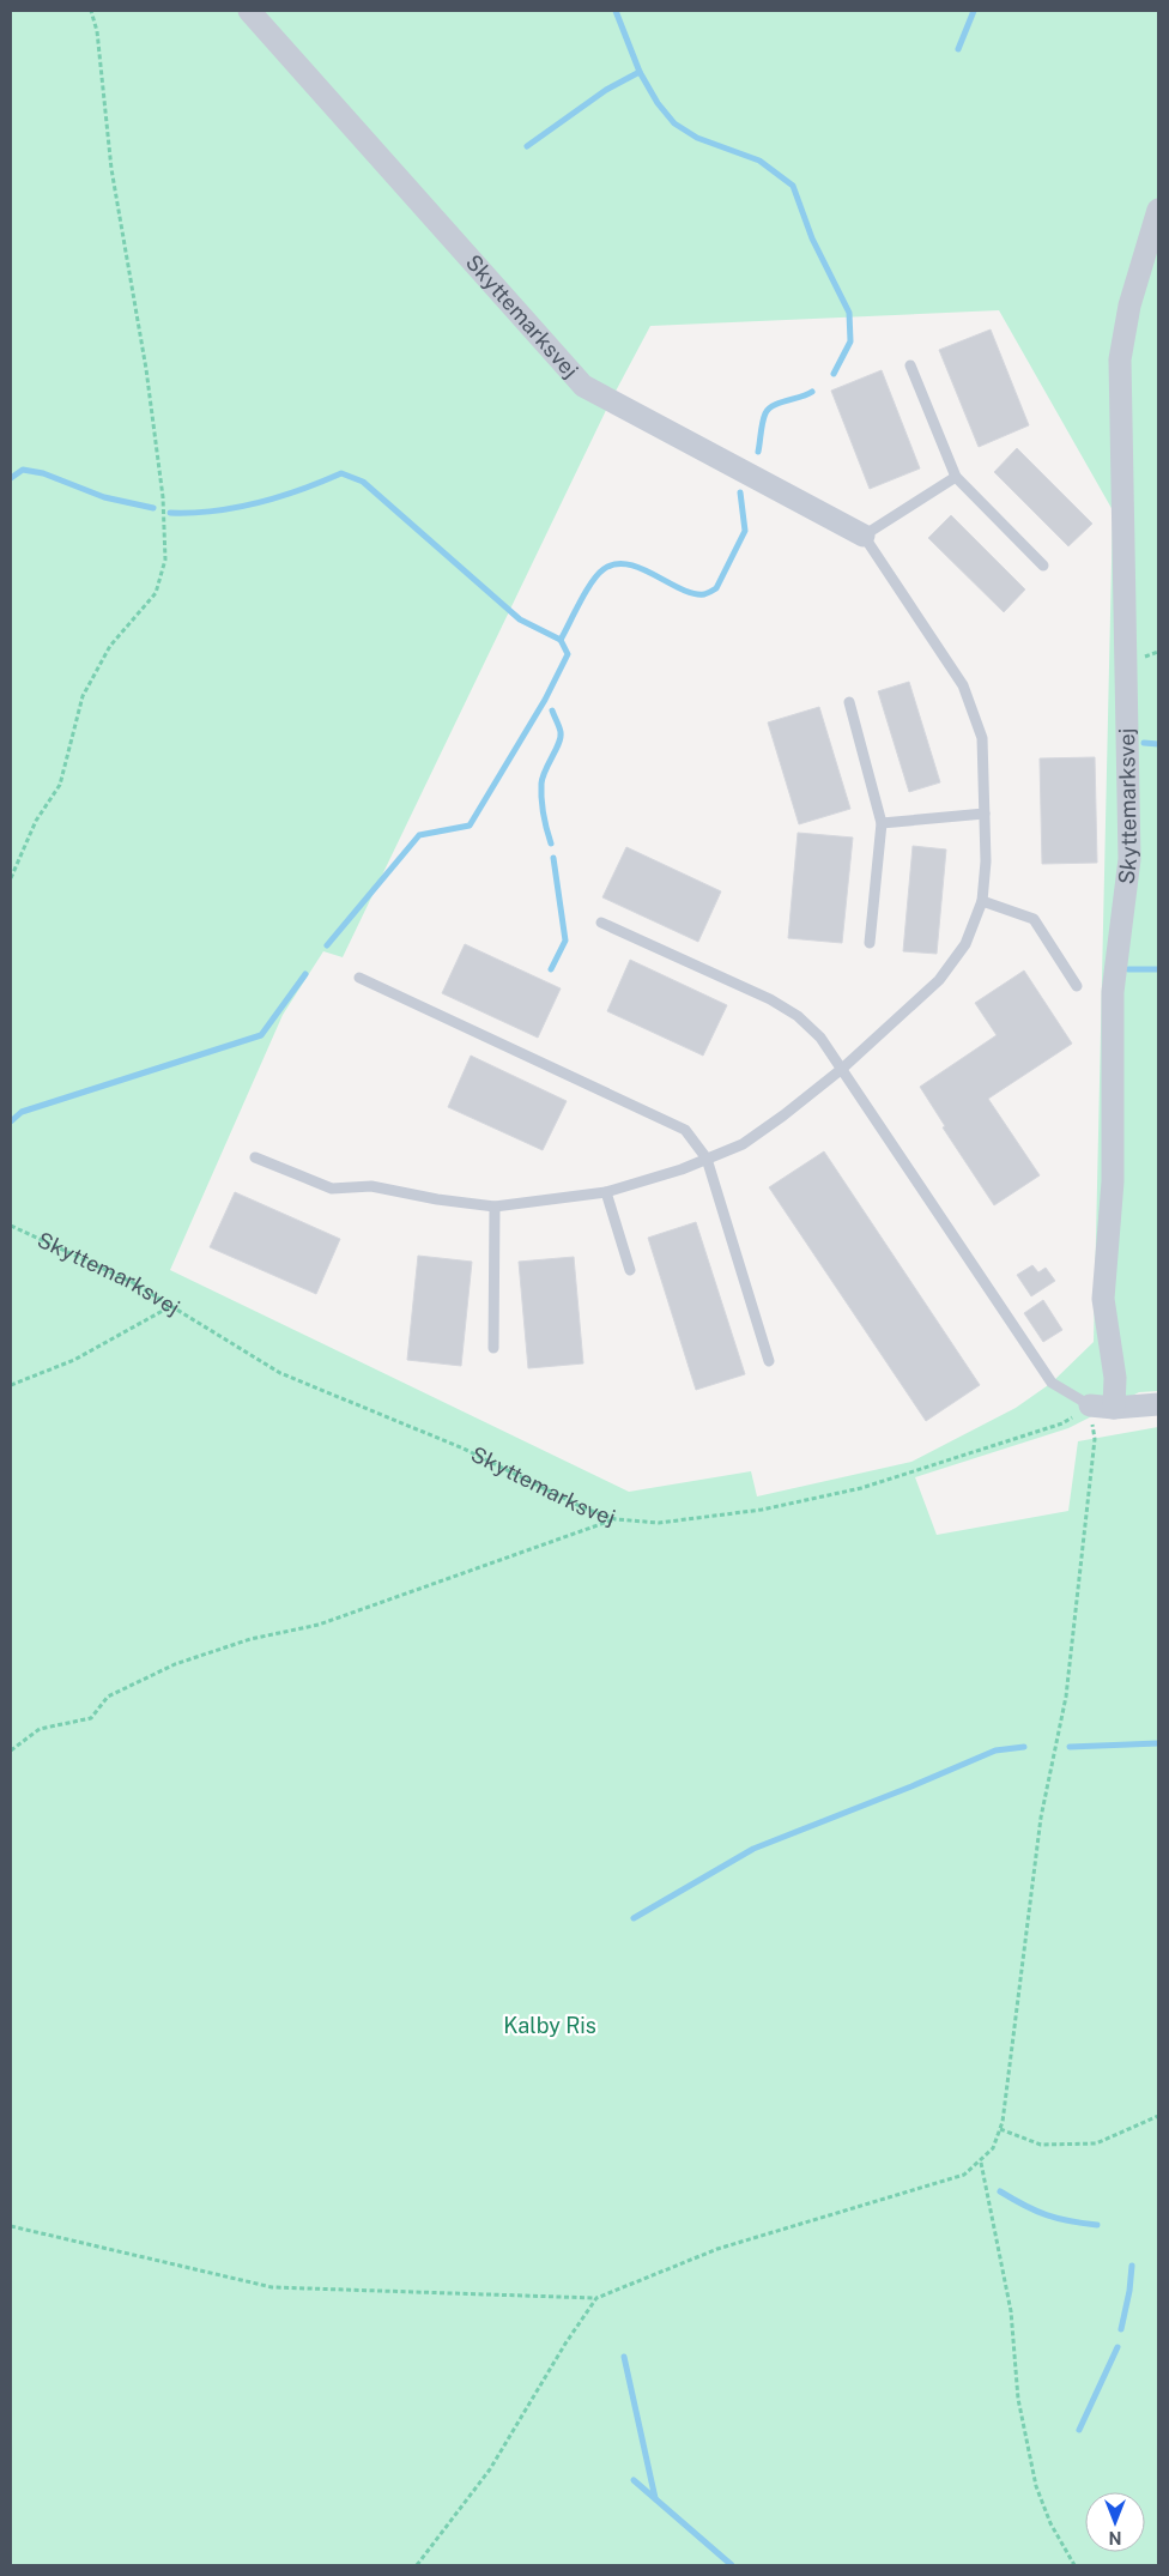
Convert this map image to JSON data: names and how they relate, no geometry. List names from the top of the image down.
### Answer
{
  "streets": {
    "street": ["Skyttemarksvej"]
  },
  "parks": ["Kalby Ris"],
  "north": "bottom"
}
